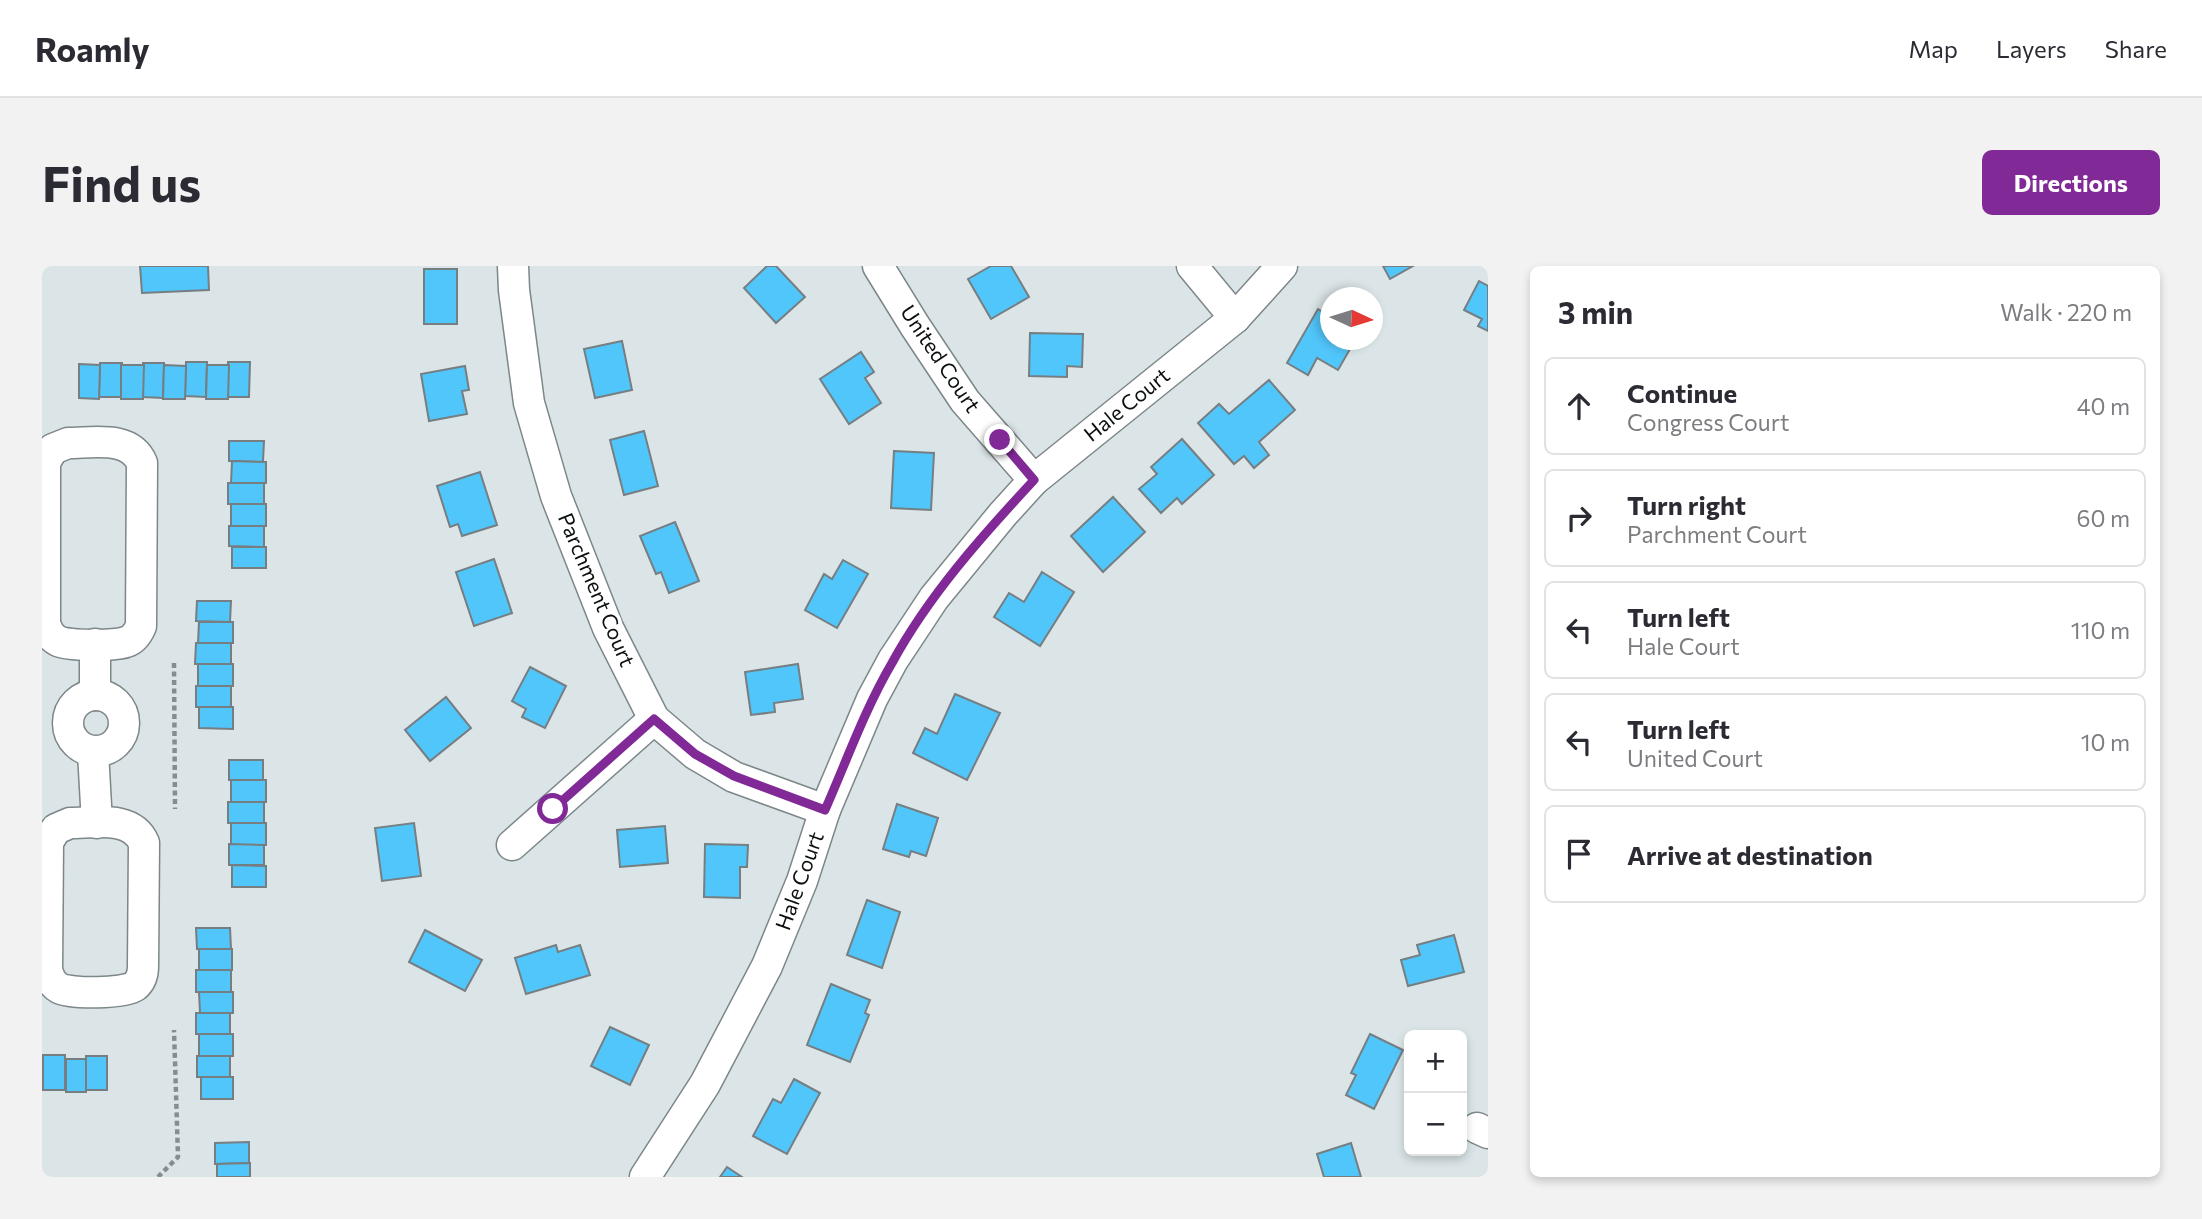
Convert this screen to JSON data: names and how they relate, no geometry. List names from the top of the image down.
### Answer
{
  "streets": {
    "street": ["United Court", "Hale Court", "Parchment Court"]
  },
  "crossings": [
    ["United Court", "Hale Court"],
    ["Hale Court", "Parchment Court"]
  ],
  "north": "right",
  "page": {
    "header": "Roamly",
    "nav": ["Map", "Layers", "Share"],
    "buttons": "Directions",
    "title": "Find us",
    "heading": ["3 min", "Walk · 220 m"],
    "list": [
      ["Continue", "Congress Court", "40 m"],
      ["Turn right", "Parchment Court", "60 m"],
      ["Turn left", "Hale Court", "110 m"],
      ["Turn left", "United Court", "10 m"],
      "Arrive at destination"
    ],
    "map_buttons": ["+", "−"]
  }
}
